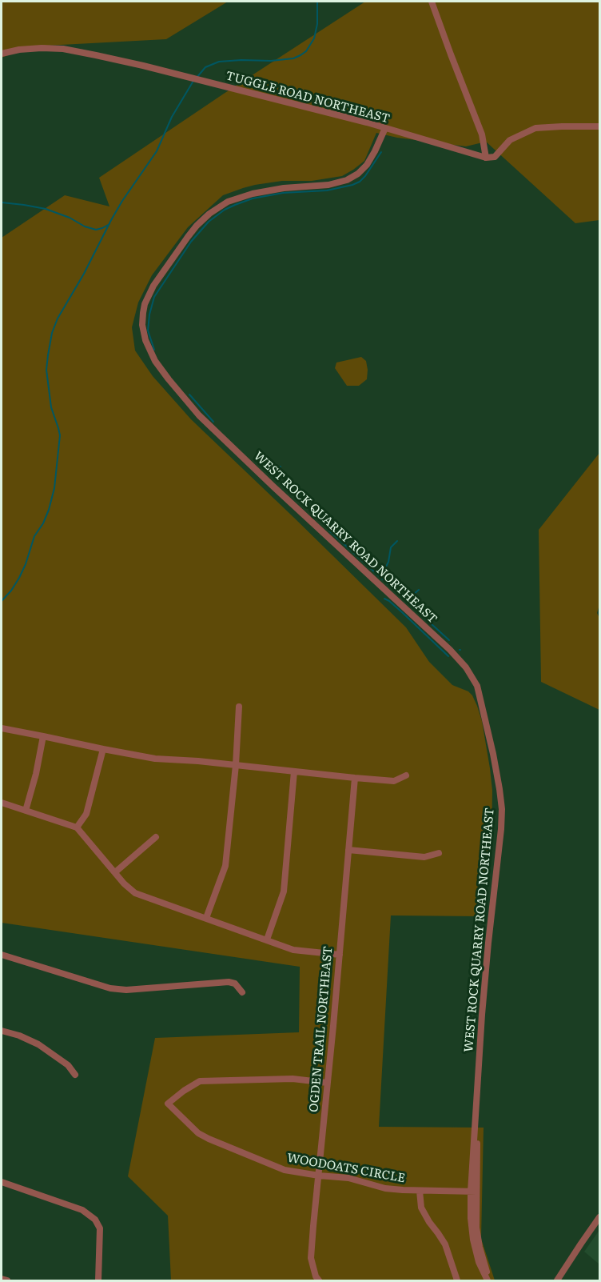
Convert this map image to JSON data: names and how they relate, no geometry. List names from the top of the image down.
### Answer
{
  "streets": {
    "street": [
      "TUGGLE ROAD NORTHEAST",
      "WEST ROCK QUARRY ROAD NORTHEAST",
      "OGDEN TRAIL NORTHEAST",
      "WOODOATS CIRCLE"
    ]
  },
  "crossings": [
    ["TUGGLE ROAD NORTHEAST", "WEST ROCK QUARRY ROAD NORTHEAST"],
    ["WEST ROCK QUARRY ROAD NORTHEAST", "WOODOATS CIRCLE"],
    ["OGDEN TRAIL NORTHEAST", "WOODOATS CIRCLE"]
  ]
}
